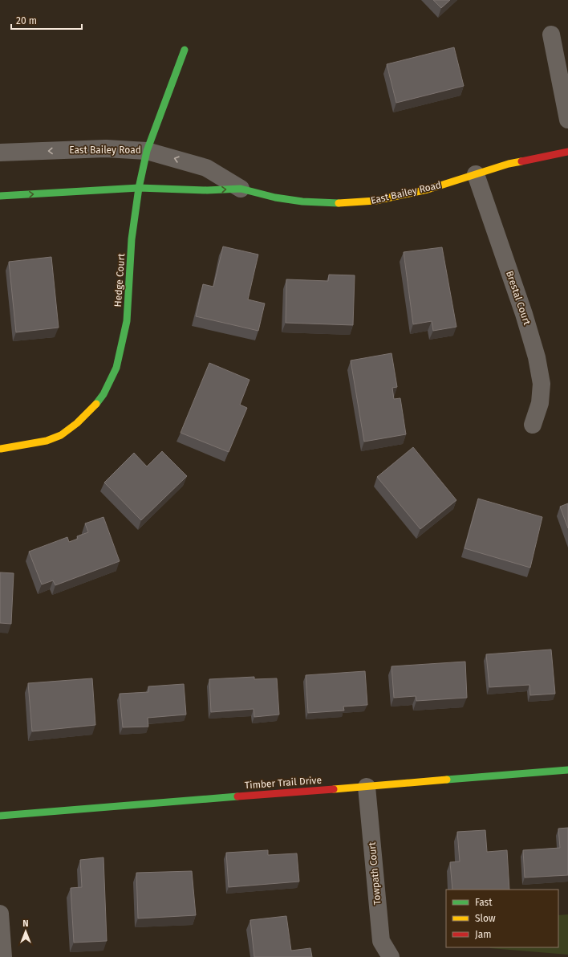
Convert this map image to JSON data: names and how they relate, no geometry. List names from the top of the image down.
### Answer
{
  "streets": {
    "street": [
      "East Bailey Road",
      "Hedge Court",
      "Brestal Court",
      "Timber Trail Drive",
      "Towpath Court"
    ]
  },
  "crossings": [
    ["East Bailey Road", "Hedge Court"],
    ["East Bailey Road", "Brestal Court"],
    ["Timber Trail Drive", "Towpath Court"]
  ],
  "legend": ["Fast", "Slow", "Jam"],
  "scale_bar": "20 m",
  "north": "top"
}
